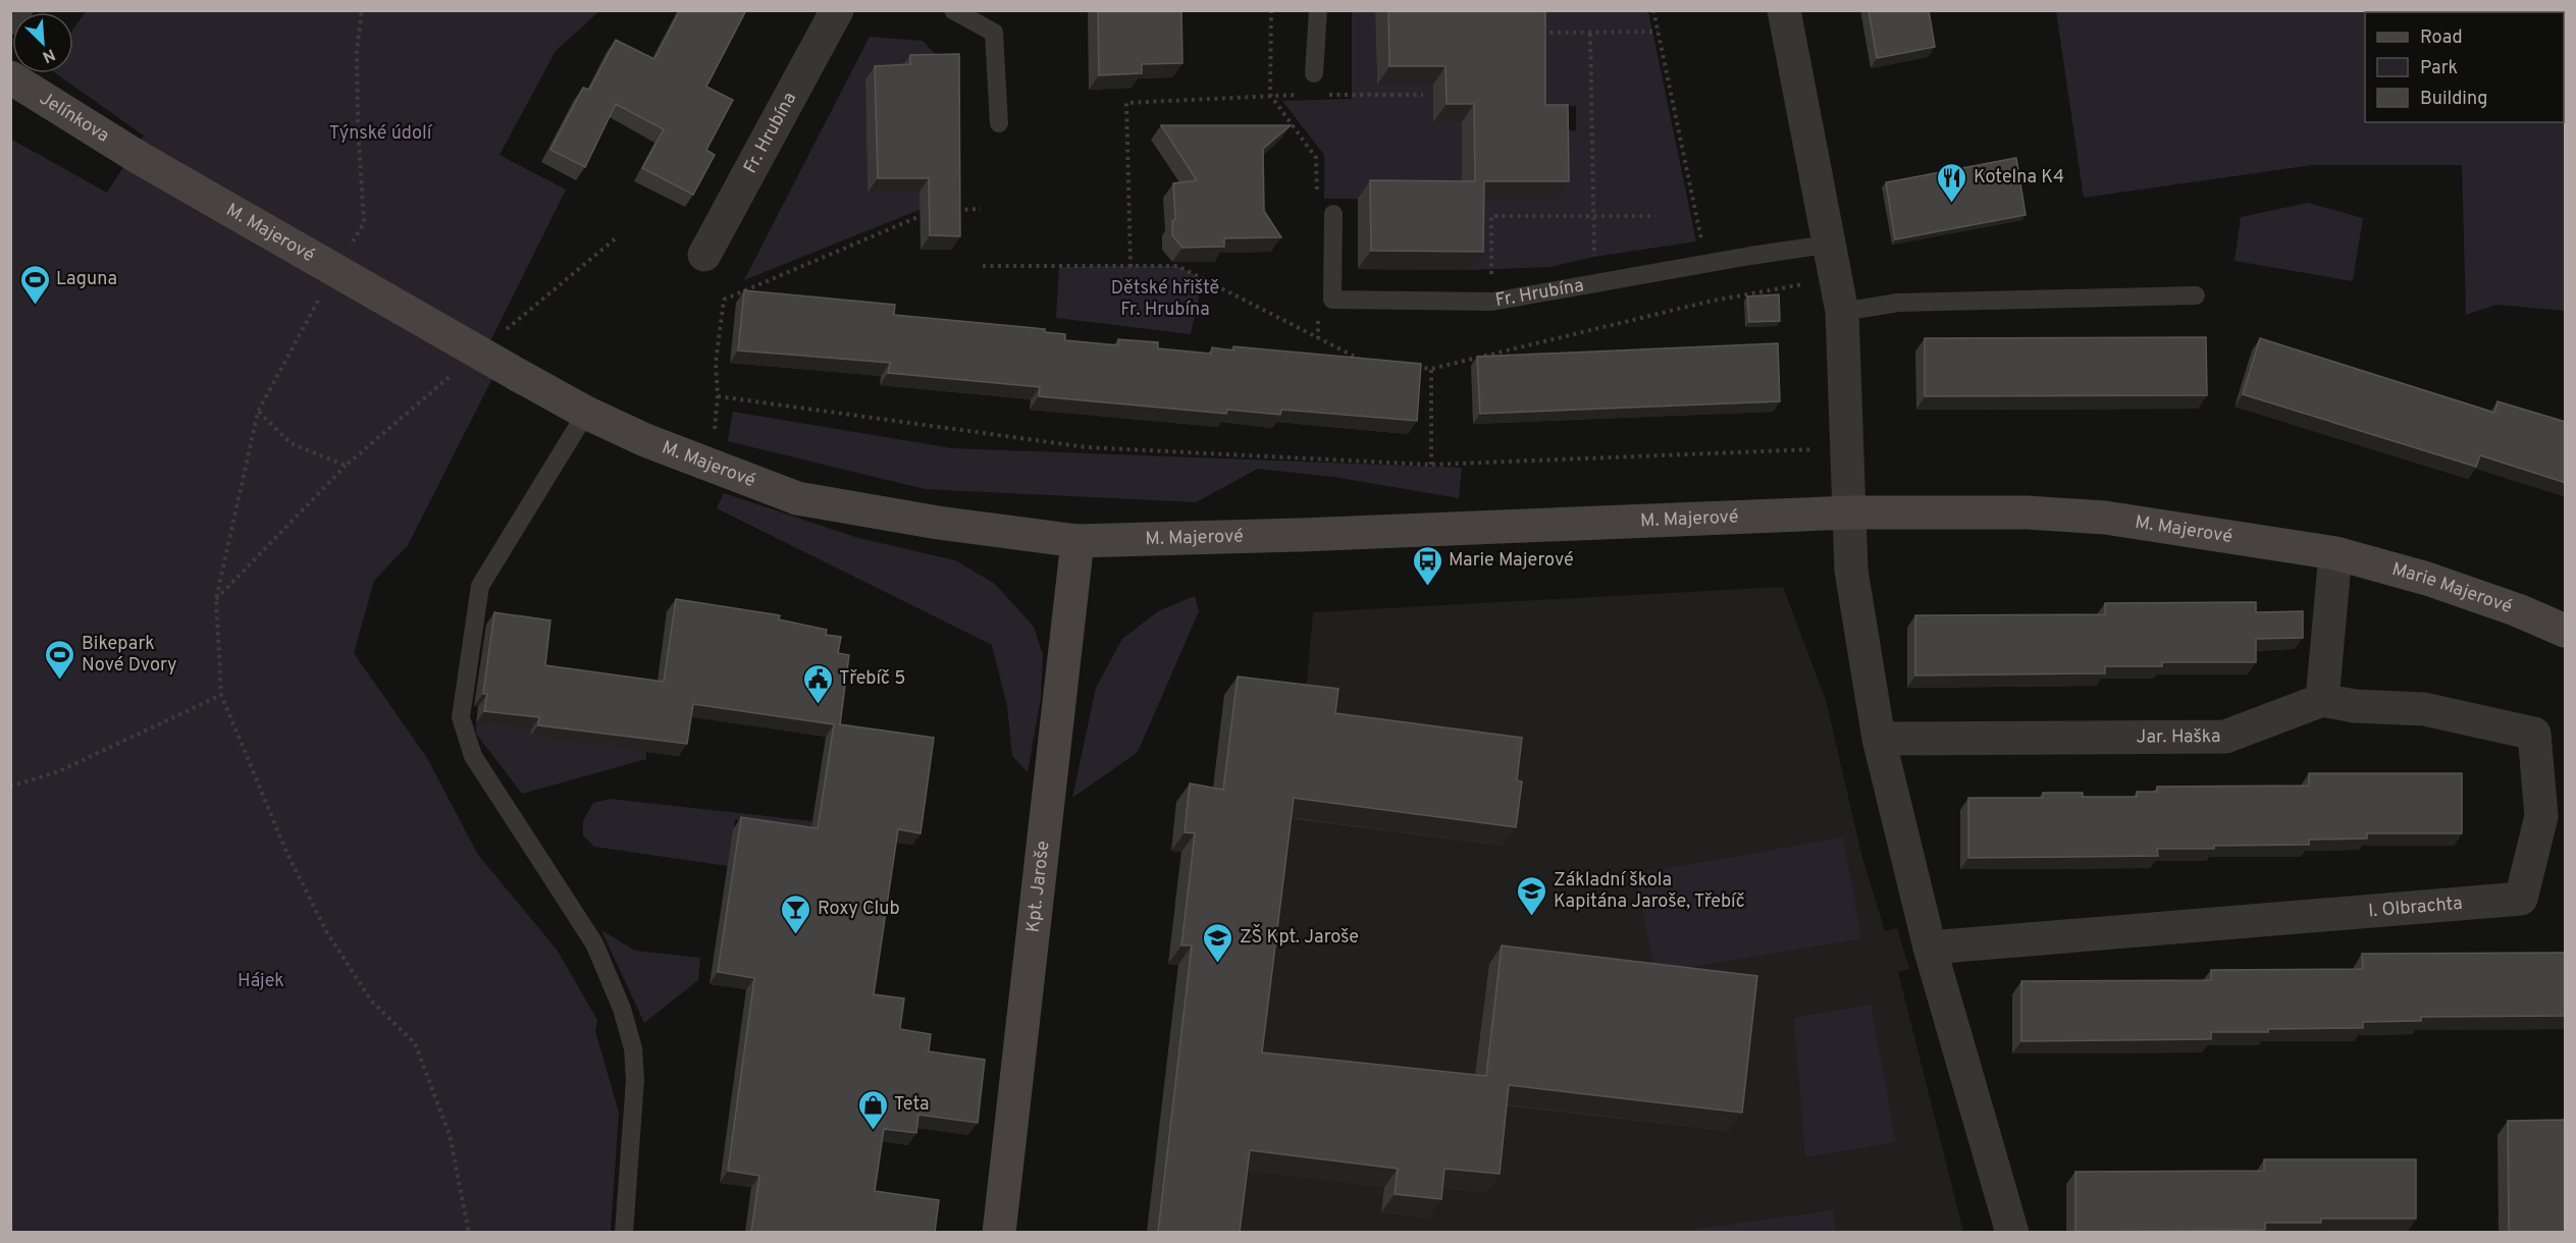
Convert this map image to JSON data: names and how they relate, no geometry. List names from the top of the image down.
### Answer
{
  "streets": {
    "street": [
      "Jelínkova",
      "Fr. Hrubína",
      "M. Majerové",
      "Marie Majerové",
      "Jar. Haška",
      "Kpt. Jaroše",
      "I. Olbrachta"
    ]
  },
  "crossings": [
    ["Jelínkova", "M. Majerové"],
    ["M. Majerové", "Marie Majerové"],
    ["M. Majerové", "Kpt. Jaroše"],
    ["Jar. Haška", "I. Olbrachta"]
  ],
  "parks": ["Týnské údolí", "Dětské hřiště Fr. Hrubína", "Hájek"],
  "places": {
    "restaurant": ["Kotelna K4"],
    "sports": ["Laguna", "Bikepark Nové Dvory"],
    "bus stop": ["Marie Majerové"],
    "public building": ["Třebíč 5"],
    "school or university": ["Základní škola Kapitána Jaroše, Třebíč", "ZŠ Kpt. Jaroše"],
    "bar": ["Roxy Club"],
    "shop": ["Teta"]
  },
  "legend": ["Road", "Park", "Building"],
  "north": "bottom right"
}
